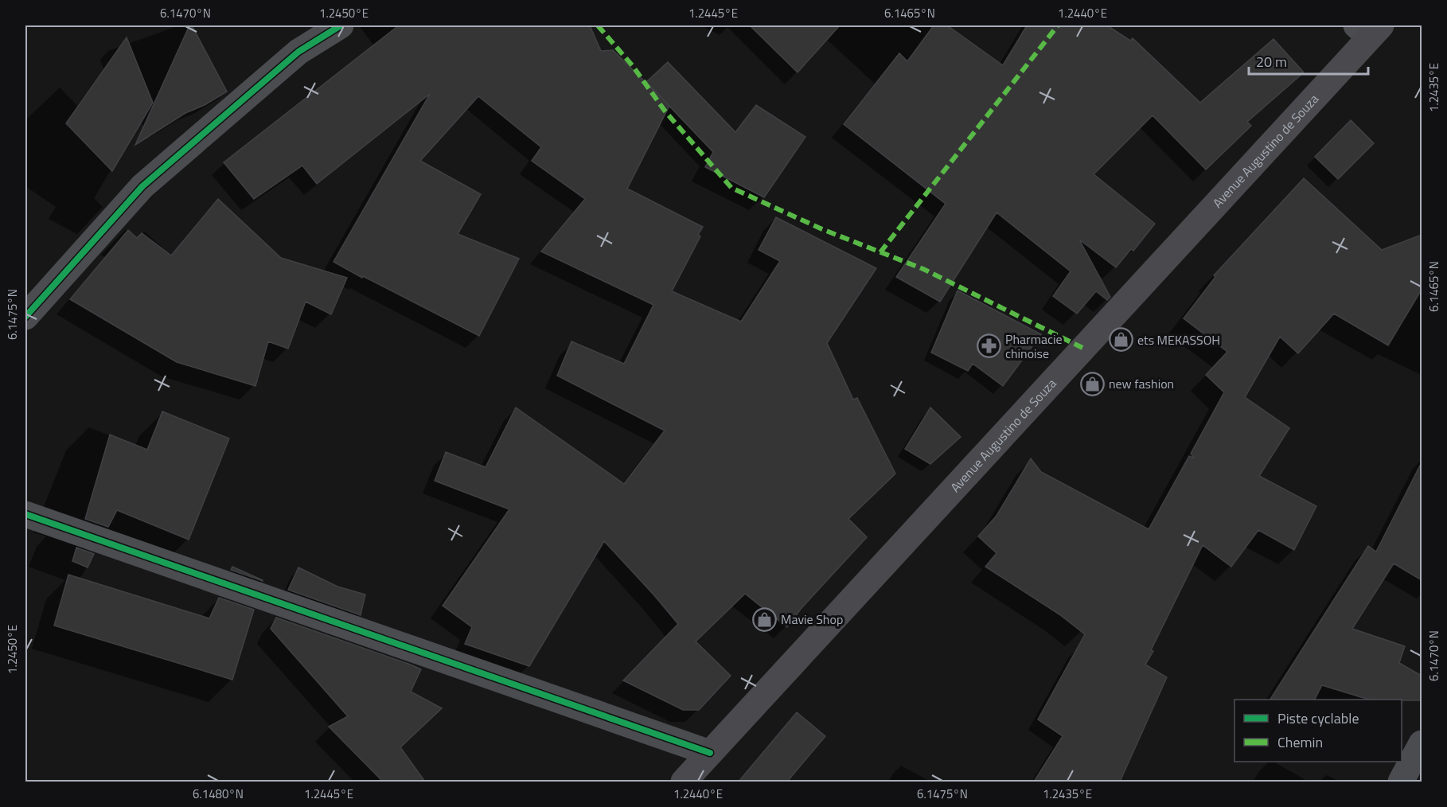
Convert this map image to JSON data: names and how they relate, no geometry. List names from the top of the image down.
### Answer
{
  "streets": {
    "main road": ["Avenue Augustino de Souza"]
  },
  "places": {
    "shop": ["ets MEKASSOH", "new fashion", "Mavie Shop"],
    "pharmacy": ["Pharmacie chinoise"]
  },
  "legend": ["Piste cyclable", "Chemin"],
  "scale_bar": "20 m",
  "coordinates": [
    "6.1470°N",
    "1.2450°E",
    "1.2445°E",
    "6.1465°N",
    "1.2440°E",
    "1.2435°E",
    "6.1475°N",
    "6.1480°N"
  ]
}
